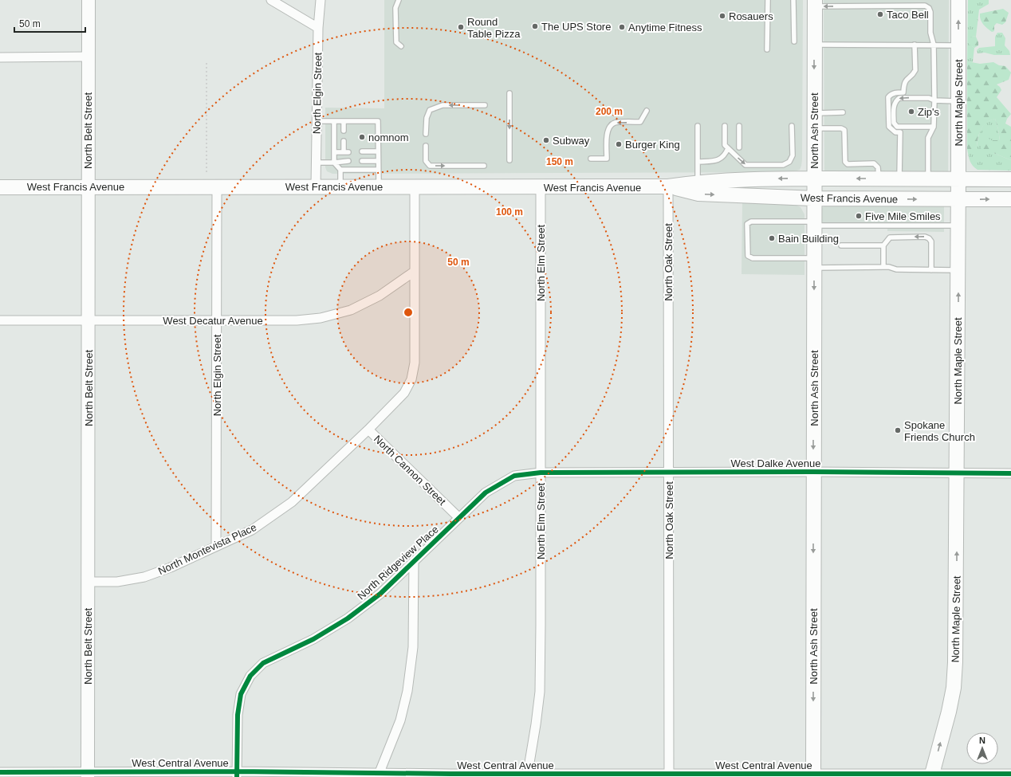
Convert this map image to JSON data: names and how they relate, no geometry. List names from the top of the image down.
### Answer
{
  "streets": {
    "main road": ["North Maple Street", "North Ash Street", "West Francis Avenue"],
    "street": [
      "North Elgin Street",
      "North Belt Street",
      "North Oak Street",
      "North Elm Street",
      "West Decatur Avenue",
      "West Dalke Avenue",
      "North Cannon Street",
      "North Montevista Place",
      "North Ridgeview Place",
      "West Central Avenue"
    ]
  },
  "crossings": [
    ["North Elgin Street", "West Francis Avenue"],
    ["North Elgin Street", "West Decatur Avenue"],
    ["North Elgin Street", "North Montevista Place"],
    ["North Maple Street", "West Francis Avenue"],
    ["North Maple Street", "West Dalke Avenue"],
    ["North Maple Street", "West Central Avenue"],
    ["North Belt Street", "West Francis Avenue"],
    ["North Belt Street", "West Decatur Avenue"],
    ["North Belt Street", "North Montevista Place"],
    ["North Belt Street", "West Central Avenue"],
    ["North Ash Street", "West Francis Avenue"],
    ["North Ash Street", "West Dalke Avenue"],
    ["North Ash Street", "West Central Avenue"],
    ["West Francis Avenue", "North Oak Street"],
    ["West Francis Avenue", "North Elm Street"],
    ["West Francis Avenue", "North Cannon Street"],
    ["North Oak Street", "West Dalke Avenue"],
    ["North Oak Street", "West Central Avenue"],
    ["North Elm Street", "West Dalke Avenue"],
    ["North Elm Street", "North Ridgeview Place"],
    ["North Elm Street", "West Central Avenue"],
    ["West Decatur Avenue", "North Cannon Street"],
    ["West Dalke Avenue", "North Ridgeview Place"],
    ["North Cannon Street", "North Montevista Place"],
    ["North Cannon Street", "North Ridgeview Place"],
    ["North Ridgeview Place", "West Central Avenue"]
  ],
  "one_way": ["North Maple Street", "North Ash Street"],
  "places": [
    "Taco Bell",
    "Rosauers",
    "The UPS Store",
    "Round Table Pizza",
    "Anytime Fitness",
    "Zip's",
    "nomnom",
    "Subway",
    "Burger King",
    "Five Mile Smiles",
    "Bain Building",
    "Spokane Friends Church"
  ],
  "scale_bar": "50 m",
  "north": "top",
  "rings": [
    "200 m",
    "150 m",
    "100 m",
    "50 m"
  ]
}
